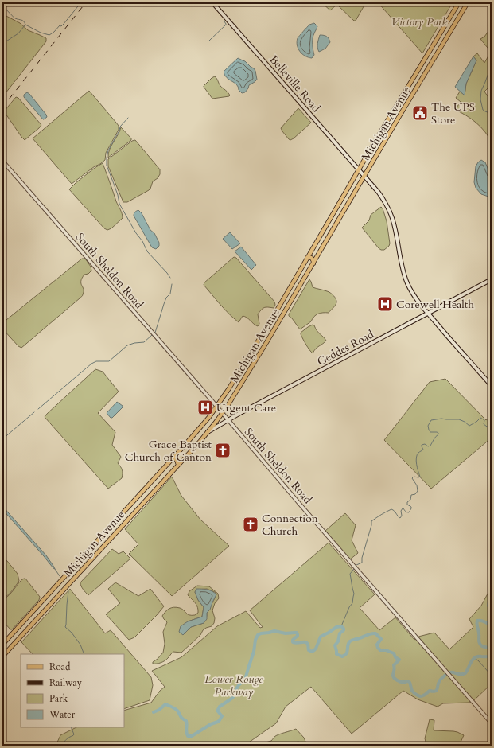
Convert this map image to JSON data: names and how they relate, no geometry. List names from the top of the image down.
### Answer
{
  "streets": {
    "main road": ["Belleville Road", "Michigan Avenue", "Geddes Road"],
    "street": ["South Sheldon Road"]
  },
  "crossings": [
    ["Belleville Road", "Michigan Avenue"],
    ["Belleville Road", "Geddes Road"],
    ["Michigan Avenue", "South Sheldon Road"],
    ["Michigan Avenue", "Geddes Road"],
    ["South Sheldon Road", "Geddes Road"]
  ],
  "parks": ["Victory Park", "Lower Rouge Parkway"],
  "places": {
    "public building": ["The UPS Store"],
    "hospital": ["Corewell Health", "Urgent Care"],
    "church": ["Grace Baptist Church of Canton", "Connection Church"]
  },
  "legend": [
    "Road",
    "Railway",
    "Park",
    "Water"
  ]
}
